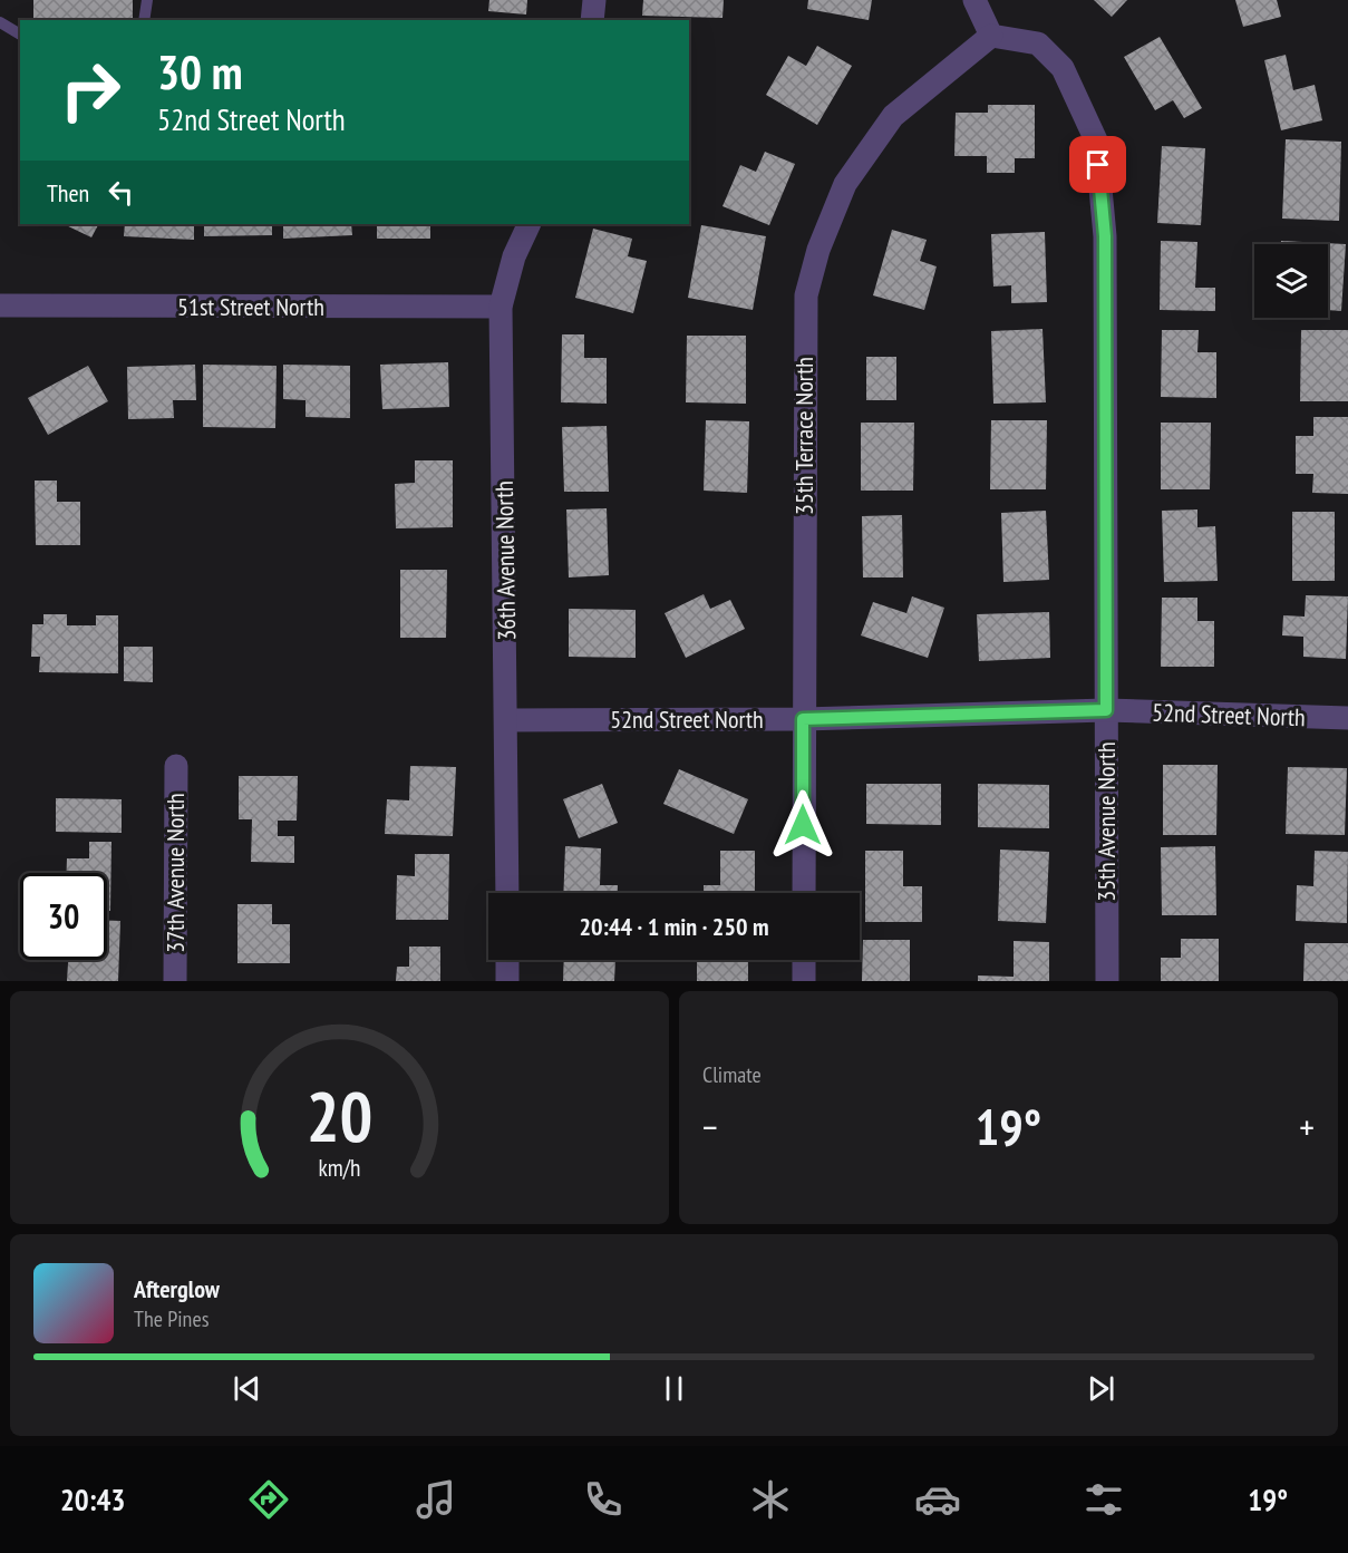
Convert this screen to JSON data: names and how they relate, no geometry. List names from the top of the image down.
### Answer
{
  "streets": {
    "street": [
      "51st Street North",
      "35th Terrace North",
      "36th Avenue North",
      "52nd Street North",
      "35th Avenue North",
      "37th Avenue North"
    ]
  },
  "crossings": [
    ["51st Street North", "36th Avenue North"],
    ["35th Terrace North", "52nd Street North"],
    ["35th Terrace North", "35th Avenue North"],
    ["36th Avenue North", "52nd Street North"],
    ["52nd Street North", "35th Avenue North"]
  ],
  "page": {
    "turn": ["30 m", "52nd Street North"],
    "then": "Then",
    "limit": "30",
    "trip": "20:44 · 1 min · 250 m",
    "tile": "Climate",
    "heat": ["−", "19°", "+"],
    "song": ["Afterglow", "The Pines"],
    "tabs": ["20:43", "19°"],
    "gauge": ["20", "km/h"]
  }
}
